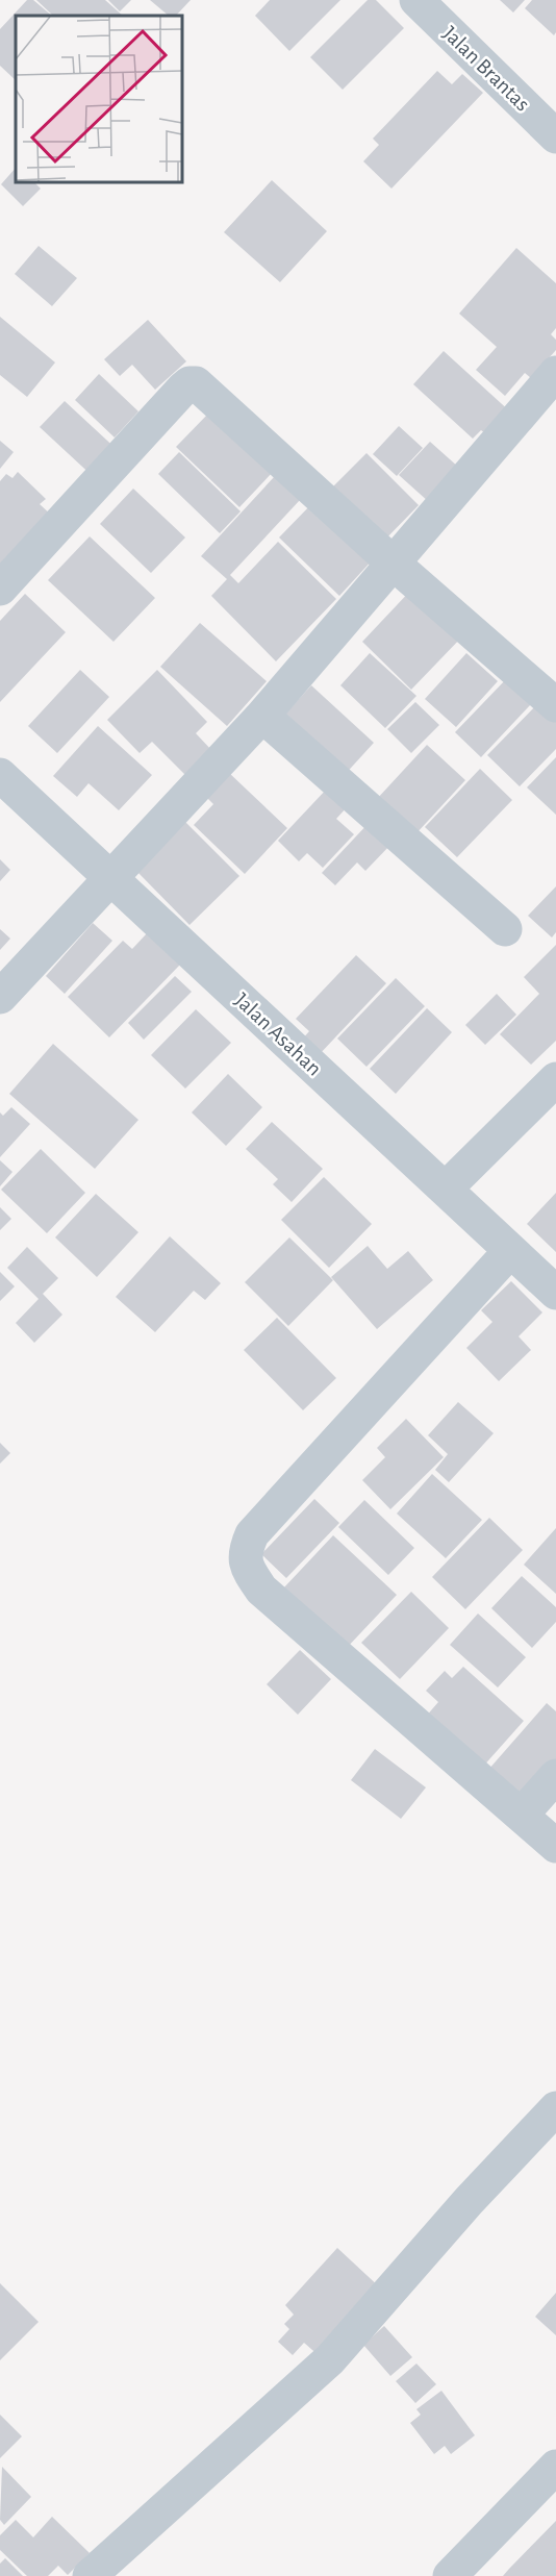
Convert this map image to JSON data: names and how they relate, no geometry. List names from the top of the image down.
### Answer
{
  "streets": {
    "street": ["Jalan Brantas", "Jalan Asahan"]
  }
}
